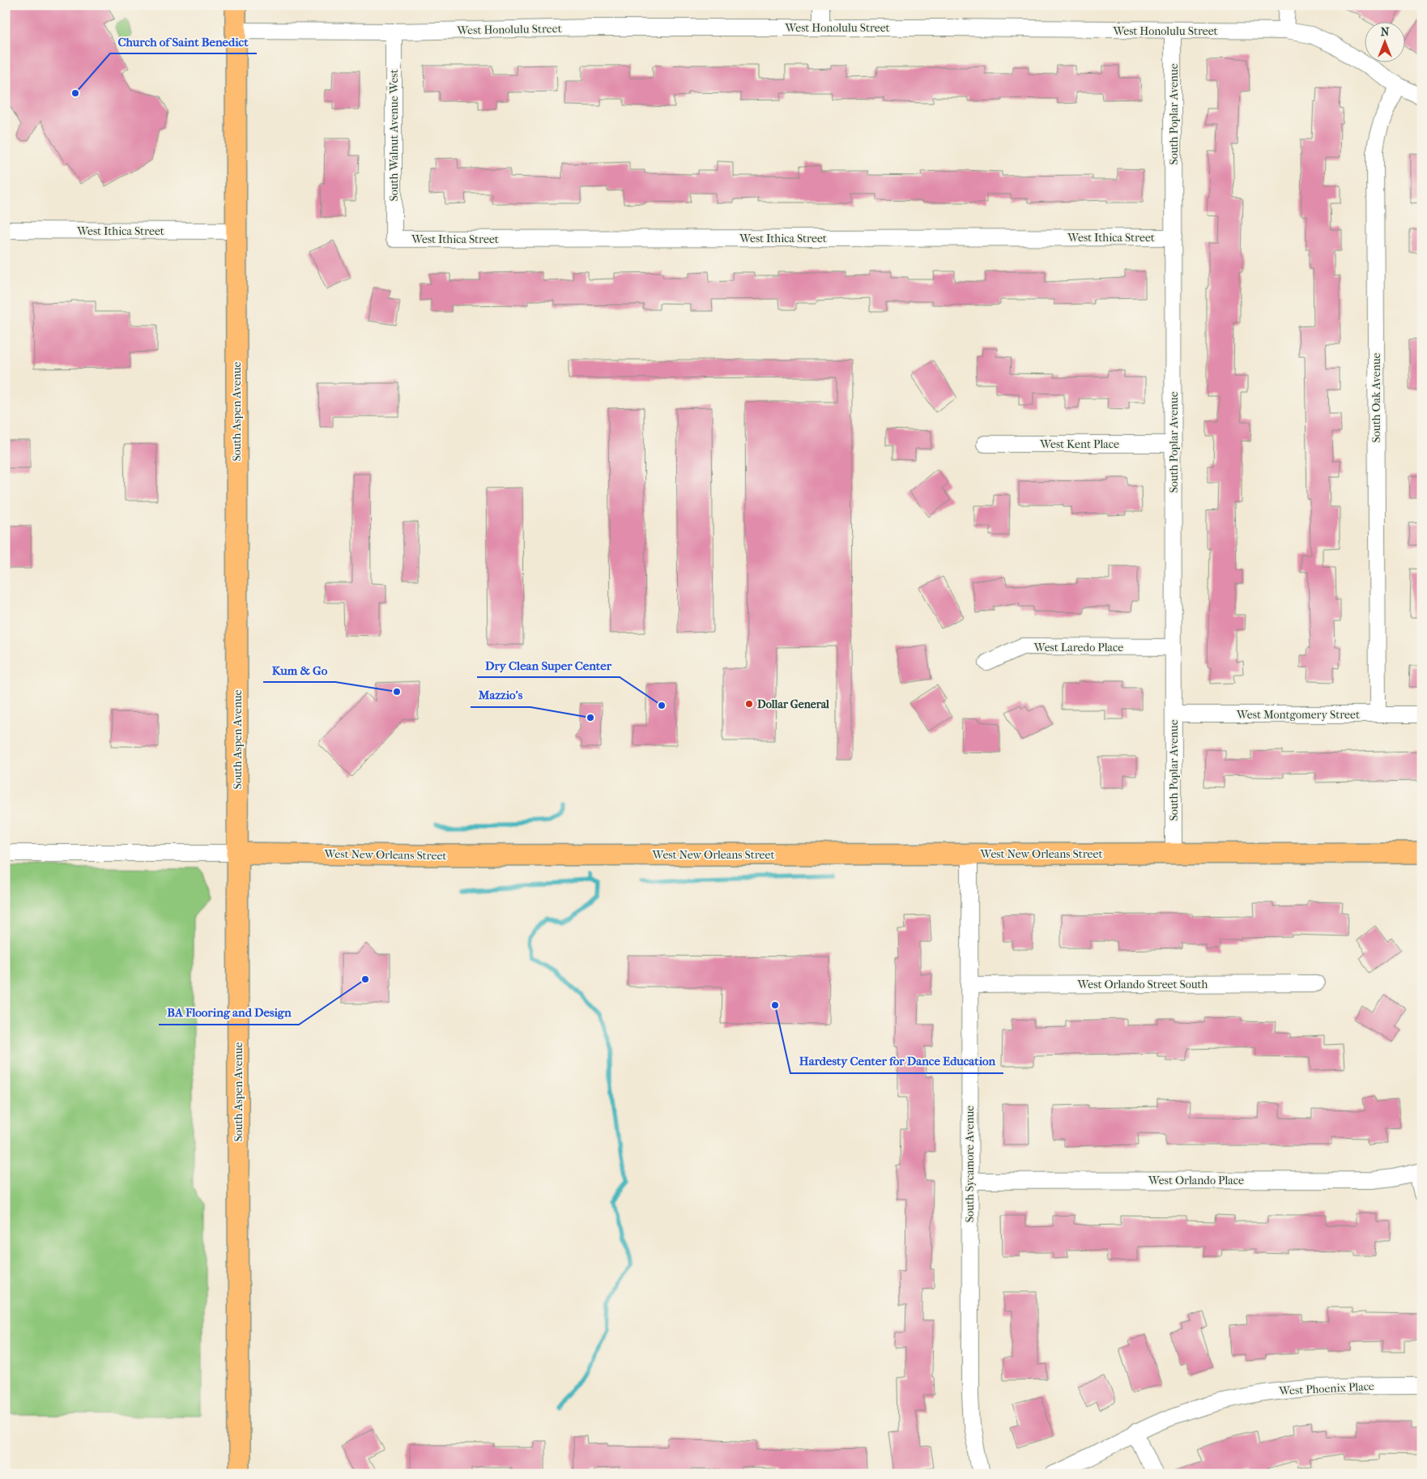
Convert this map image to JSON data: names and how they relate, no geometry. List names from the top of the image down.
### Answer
{
  "streets": {
    "main road": ["South Aspen Avenue", "West New Orleans Street"],
    "street": [
      "West Honolulu Street",
      "South Poplar Avenue",
      "South Walnut Avenue West",
      "West Ithica Street",
      "South Oak Avenue",
      "West Kent Place",
      "West Laredo Place",
      "West Montgomery Street",
      "West Orlando Street South",
      "South Sycamore Avenue",
      "West Orlando Place",
      "West Phoenix Place"
    ]
  },
  "crossings": [
    ["West Honolulu Street", "South Poplar Avenue"],
    ["West Honolulu Street", "South Walnut Avenue West"],
    ["West Honolulu Street", "South Oak Avenue"],
    ["West Honolulu Street", "South Aspen Avenue"],
    ["South Poplar Avenue", "West Ithica Street"],
    ["South Poplar Avenue", "West Kent Place"],
    ["South Poplar Avenue", "West Laredo Place"],
    ["South Poplar Avenue", "West Montgomery Street"],
    ["South Poplar Avenue", "West New Orleans Street"],
    ["South Walnut Avenue West", "West Ithica Street"],
    ["West Ithica Street", "South Aspen Avenue"],
    ["South Oak Avenue", "West Montgomery Street"],
    ["South Aspen Avenue", "West New Orleans Street"],
    ["West New Orleans Street", "South Sycamore Avenue"],
    ["West Orlando Street South", "South Sycamore Avenue"],
    ["South Sycamore Avenue", "West Orlando Place"]
  ],
  "places": [
    "Church of Saint Benedict",
    "Kum & Go",
    "Dollar General",
    "Dry Clean Super Center",
    "Mazzio's",
    "BA Flooring and Design",
    "Hardesty Center for Dance Education"
  ],
  "north": "top"
}
